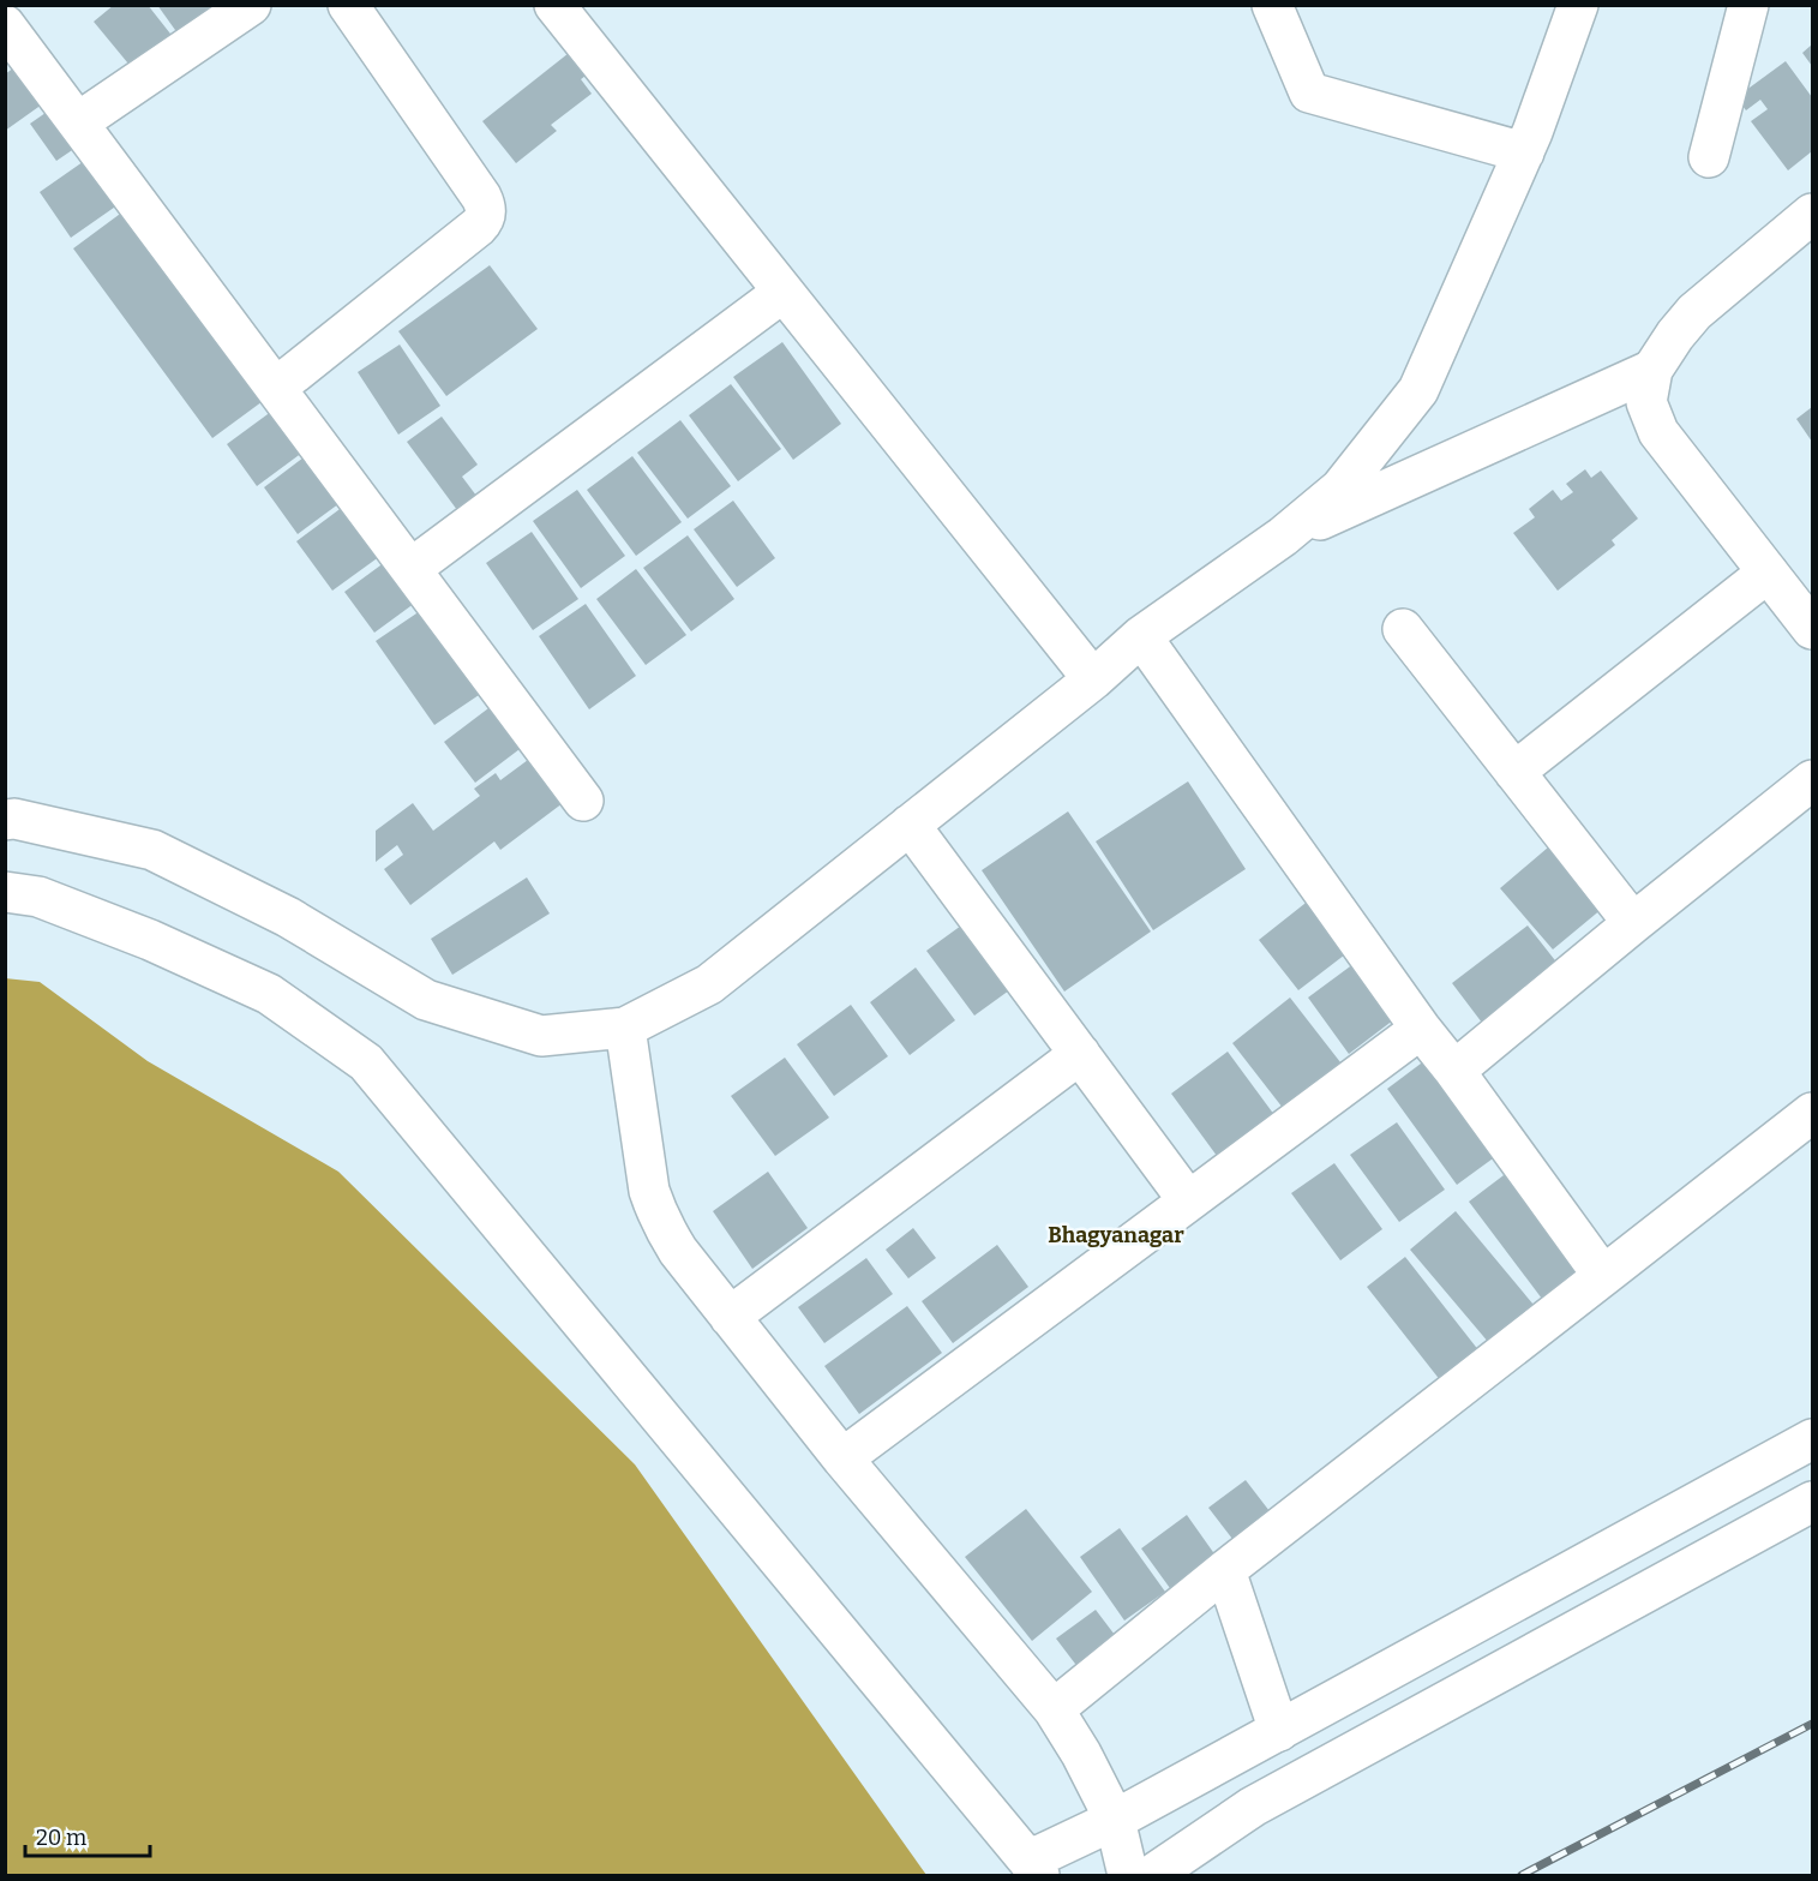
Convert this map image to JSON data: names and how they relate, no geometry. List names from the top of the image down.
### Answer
{
  "districts": ["Bhagyanagar"],
  "scale_bar": "20 m"
}
